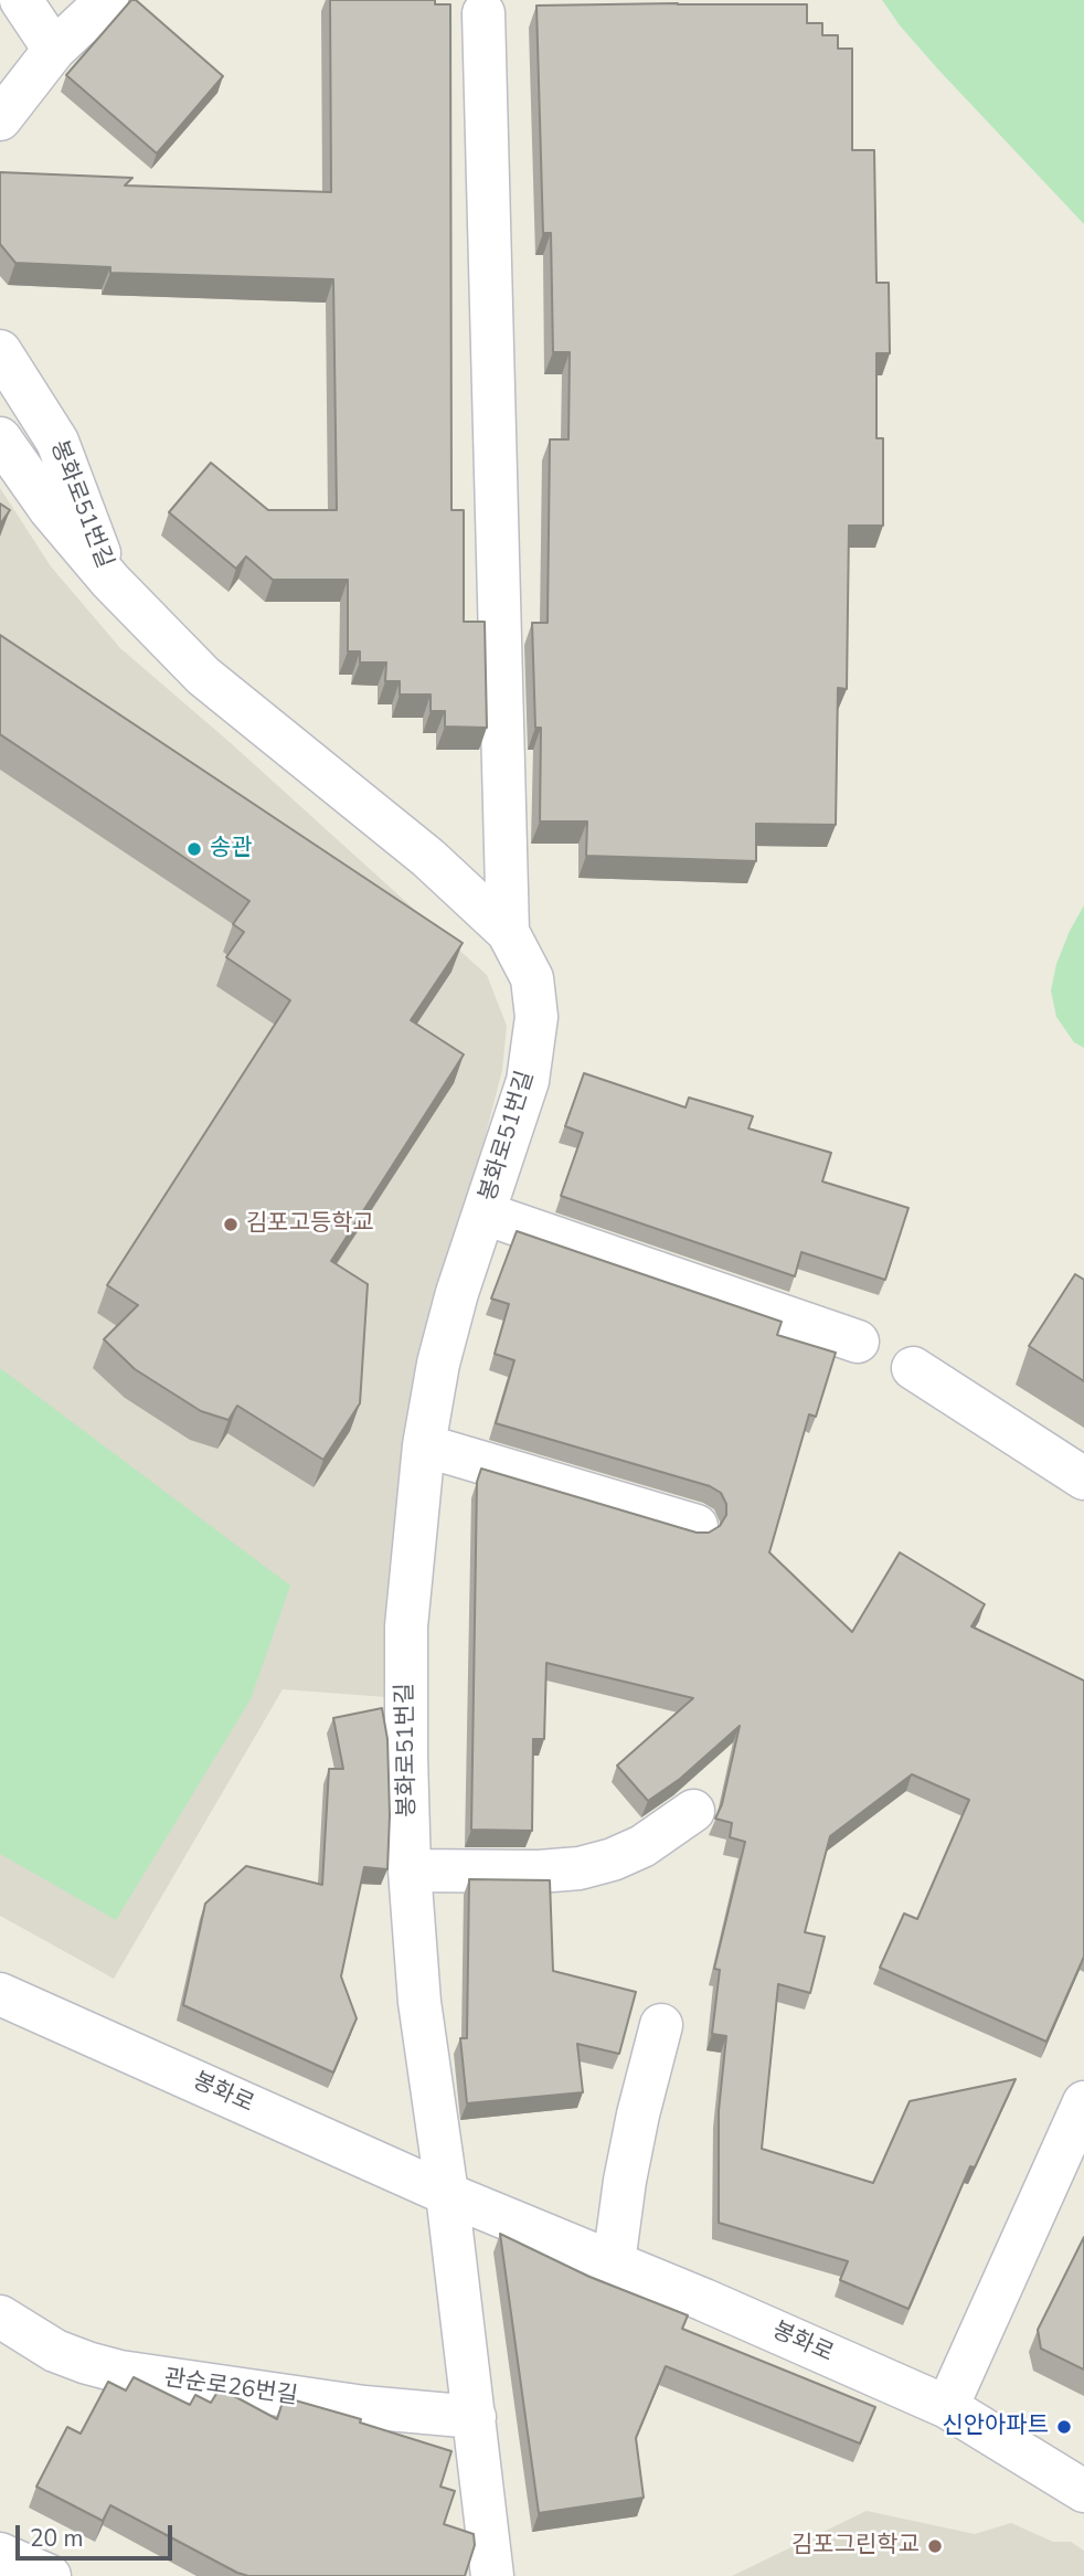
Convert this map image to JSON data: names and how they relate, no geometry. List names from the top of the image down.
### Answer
{
  "streets": {
    "street": ["봉화로51번길", "봉화로", "관순로26번길"]
  },
  "crossings": [
    ["봉화로51번길", "봉화로"]
  ],
  "places": [
    "송관",
    "김포고등학교",
    "신안아파트",
    "김포그린학교"
  ],
  "scale_bar": "20 m"
}
